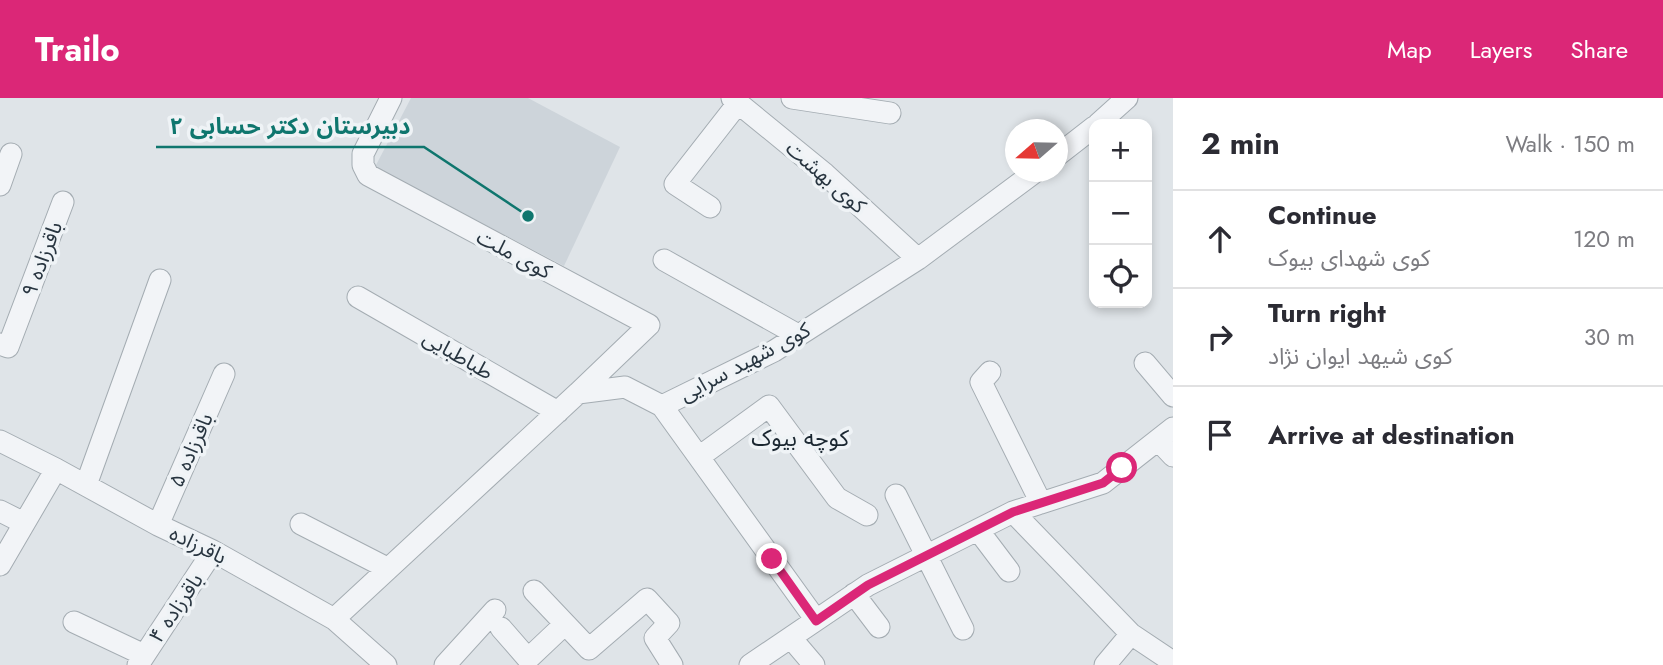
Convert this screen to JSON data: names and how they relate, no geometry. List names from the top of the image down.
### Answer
{
  "streets": {
    "street": [
      "کوی بهشت",
      "کوی ملت",
      "باقرزاده ۹",
      "طباطبایی",
      "کوی شهید سرایی",
      "باقرزاده ۵",
      "باقرزاده",
      "باقرزاده ۴"
    ]
  },
  "crossings": [
    ["کوی بهشت", "کوی شهید سرایی"],
    ["کوی ملت", "کوی شهید سرایی"],
    ["باقرزاده ۵", "باقرزاده"],
    ["باقرزاده", "باقرزاده ۴"]
  ],
  "districts": ["کوچه بیوک"],
  "places": ["دبیرستان دکتر حسابی ۲"],
  "north": "left",
  "page": {
    "header": "Trailo",
    "nav": ["Map", "Layers", "Share"],
    "heading": ["2 min", "Walk · 150 m"],
    "map_buttons": ["+", "−"],
    "list": [
      ["Continue", "کوی شهدای بیوک", "120 m"],
      ["Turn right", "کوی شیهد ایوان نژاد", "30 m"],
      "Arrive at destination"
    ]
  }
}
